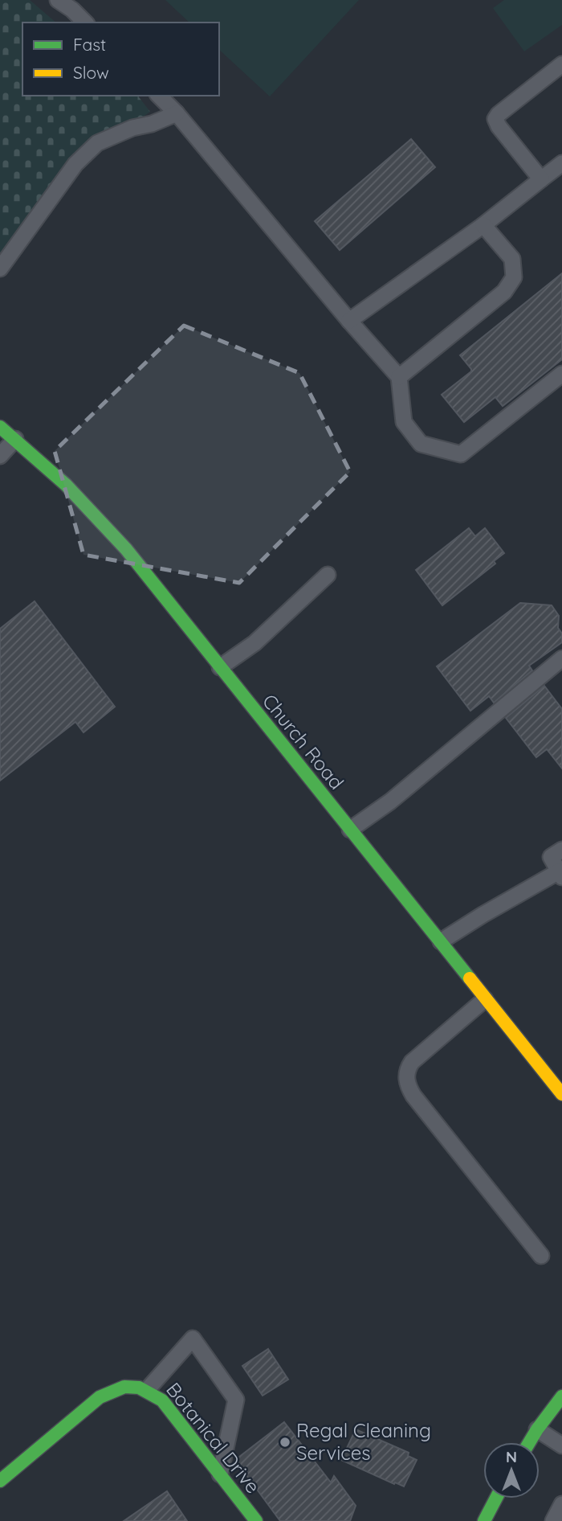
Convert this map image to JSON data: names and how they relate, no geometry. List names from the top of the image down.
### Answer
{
  "streets": {
    "main road": ["Church Road", "Botanical Drive"]
  },
  "places": ["Regal Cleaning Services"],
  "legend": ["Fast", "Slow"],
  "north": "top"
}
